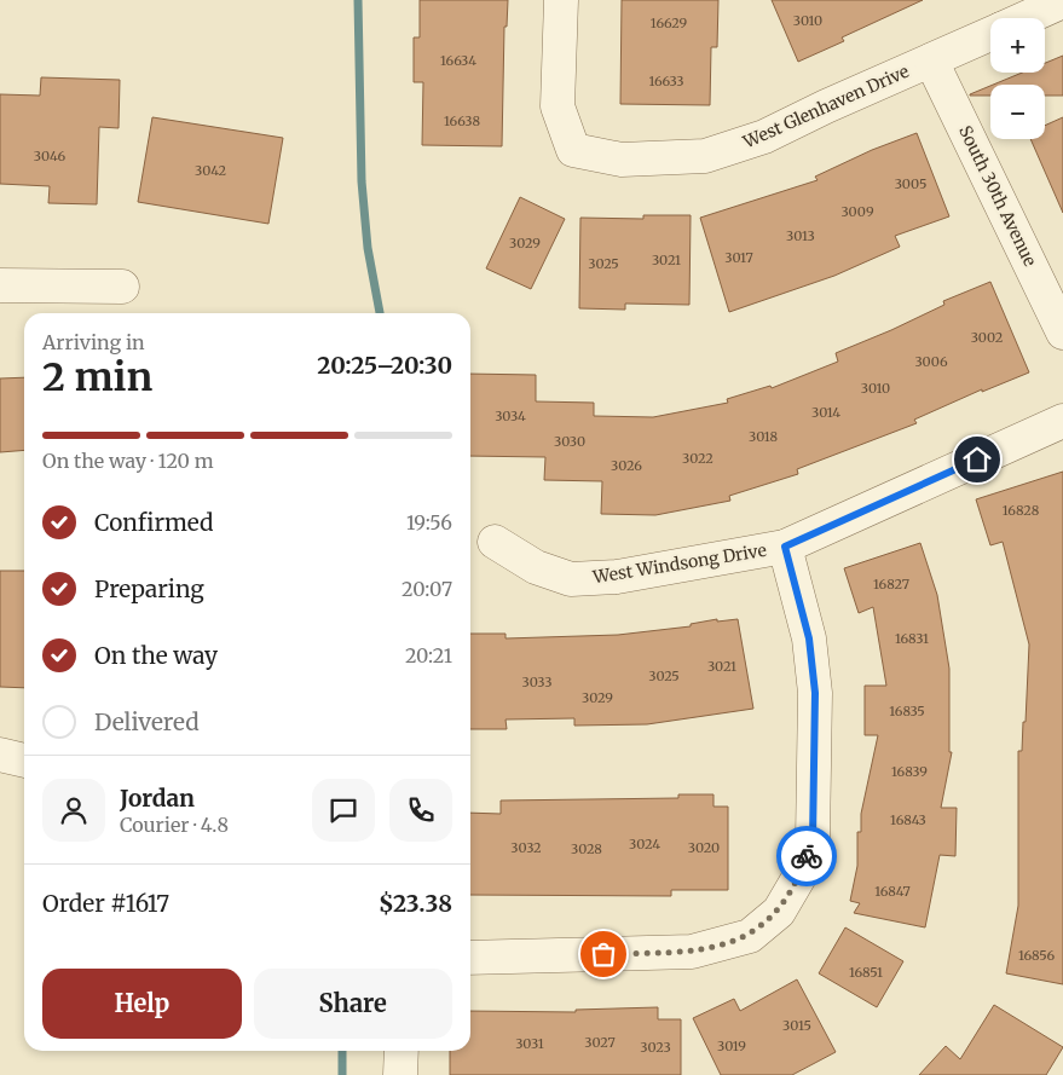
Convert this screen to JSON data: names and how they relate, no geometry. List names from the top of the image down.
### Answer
{
  "streets": {
    "street": ["West Glenhaven Drive", "South 30th Avenue", "West Windsong Drive"]
  },
  "crossings": [
    ["West Glenhaven Drive", "South 30th Avenue"]
  ],
  "house_numbers": [
    "3010",
    "16629",
    "16634",
    "16633",
    "16638",
    "3046",
    "3042",
    "3005",
    "3009",
    "3013",
    "3029",
    "3017",
    "3021",
    "3025",
    "3002",
    "3006",
    "3010",
    "3014",
    "3034",
    "3018",
    "3030",
    "3022",
    "3026",
    "16828",
    "16827",
    "16831",
    "3021",
    "3025",
    "3033",
    "3029",
    "16835",
    "16839",
    "16843",
    "3024",
    "3032",
    "3020",
    "3028",
    "16847",
    "16856",
    "16851",
    "3015",
    "3027",
    "3031",
    "3019",
    "3023"
  ],
  "page": {
    "map_buttons": ["+", "−"],
    "heading": ["2 min", "Arriving in", "20:25–20:30"],
    "panel": [
      "Jordan",
      "Courier · 4.8",
      "Order #1617",
      "$23.38"
    ],
    "bar": "On the way · 120 m",
    "list": [
      ["Confirmed", "19:56"],
      ["Preparing", "20:07"],
      ["On the way", "20:21"],
      "Delivered"
    ],
    "buttons": ["Help", "Share"]
  }
}
